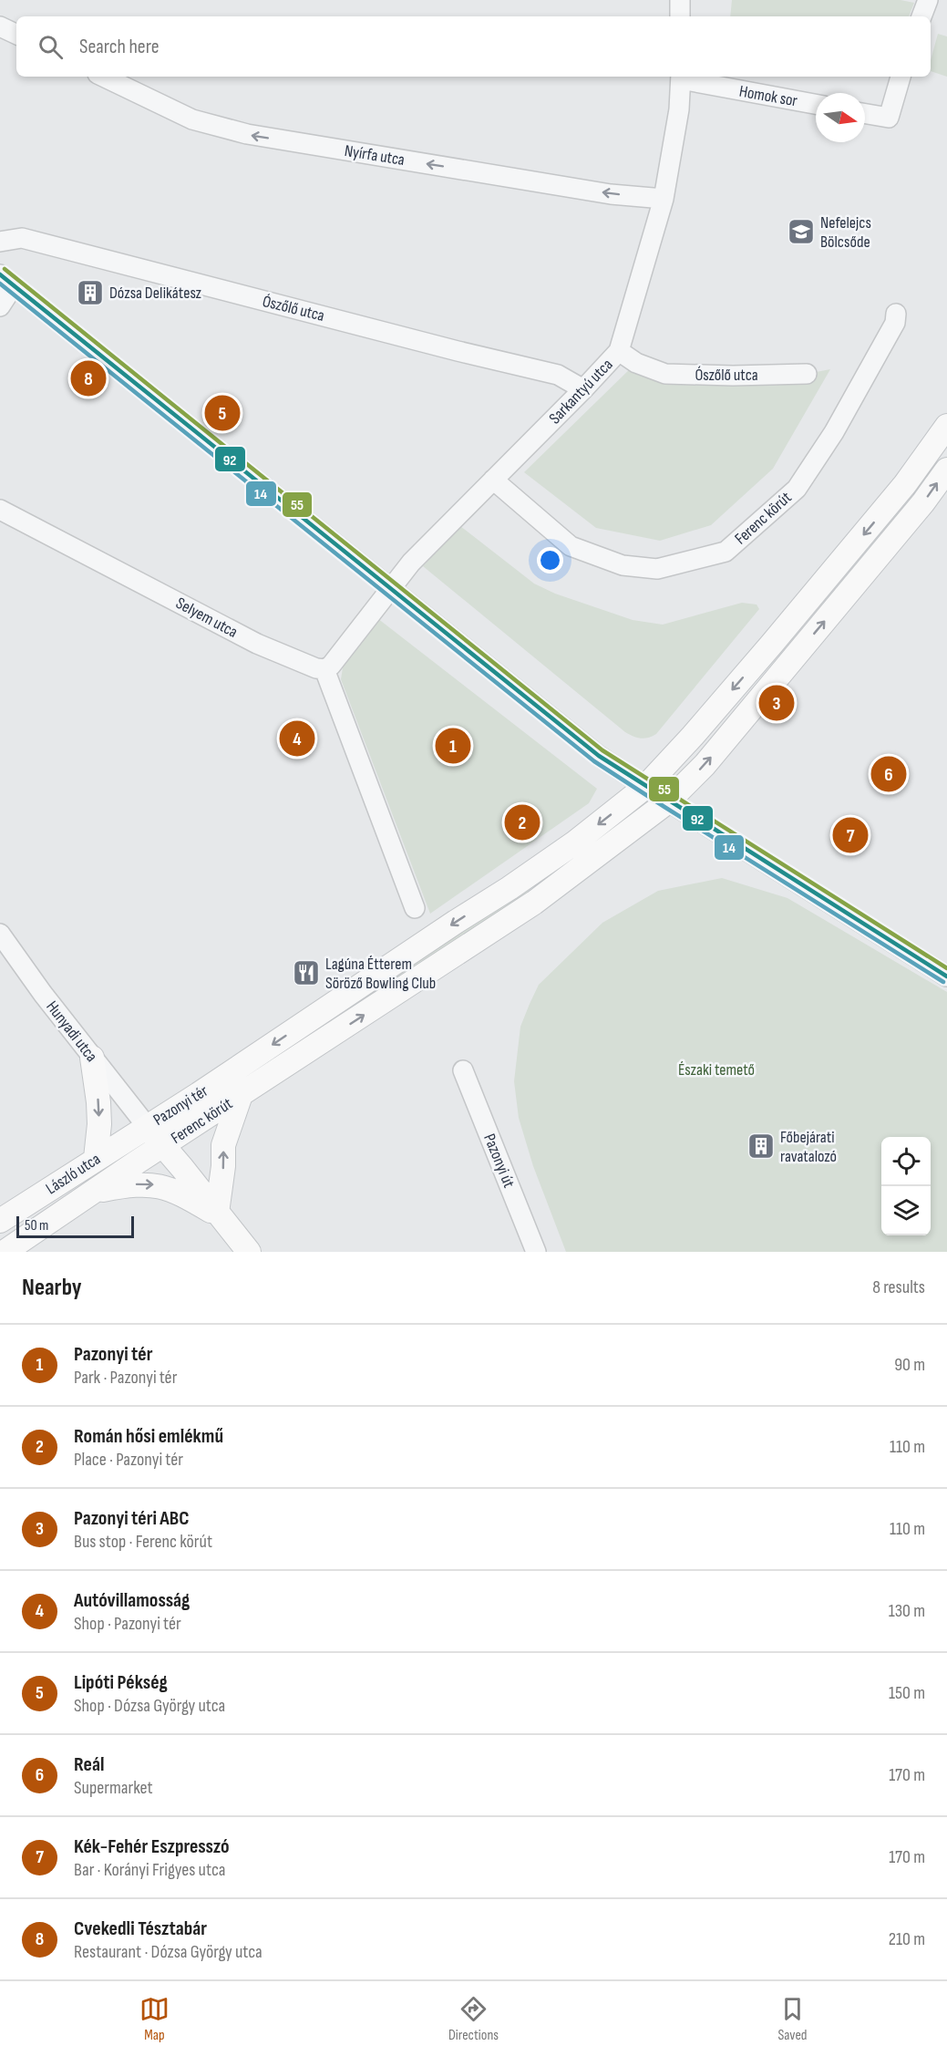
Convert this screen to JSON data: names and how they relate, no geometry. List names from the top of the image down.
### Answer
{
  "streets": {
    "main road": ["Ferenc körút", "Pazonyi tér", "László utca"],
    "street": [
      "Homok sor",
      "Nyírfa utca",
      "Ószőlő utca",
      "Sarkantyú utca",
      "Selyem utca",
      "Hunyadi utca",
      "Pazonyi út"
    ]
  },
  "crossings": [
    ["Homok sor", "Sarkantyú utca"],
    ["Nyírfa utca", "Sarkantyú utca"],
    ["Ószőlő utca", "Sarkantyú utca"],
    ["Sarkantyú utca", "Ferenc körút"],
    ["Ferenc körút", "László utca"],
    ["Hunyadi utca", "Pazonyi tér"],
    ["Hunyadi utca", "László utca"],
    ["Pazonyi tér", "László utca"]
  ],
  "one_way": ["Nyírfa utca"],
  "parks": ["Északi temető"],
  "places": {
    "school or university": ["Nefelejcs Bölcsőde"],
    "building": ["Dózsa Delikátesz", "Főbejárati ravatalozó"],
    "restaurant": ["Lagúna Étterem Söröző Bowling Club"]
  },
  "lines": ["transit line 55", "transit line 92", "transit line 14"],
  "scale_bar": "50 m",
  "north": "right",
  "page": {
    "search": "Search here",
    "pins": [
      "8",
      "5",
      "3",
      "4",
      "1",
      "6",
      "2",
      "7"
    ],
    "scale": "50 m",
    "heading": ["Nearby", "8 results"],
    "list": [
      {
        "mark": "1",
        "name": "Pazonyi tér",
        "note": "Park · Pazonyi tér",
        "value": "90 m"
      },
      {
        "mark": "2",
        "name": "Román hősi emlékmű",
        "note": "Place · Pazonyi tér",
        "value": "110 m"
      },
      {
        "mark": "3",
        "name": "Pazonyi téri ABC",
        "note": "Bus stop · Ferenc körút",
        "value": "110 m"
      },
      {
        "mark": "4",
        "name": "Autóvillamosság",
        "note": "Shop · Pazonyi tér",
        "value": "130 m"
      },
      {
        "mark": "5",
        "name": "Lipóti Pékség",
        "note": "Shop · Dózsa György utca",
        "value": "150 m"
      },
      {
        "mark": "6",
        "name": "Reál",
        "note": "Supermarket",
        "value": "170 m"
      },
      {
        "mark": "7",
        "name": "Kék-Fehér Eszpresszó",
        "note": "Bar · Korányi Frigyes utca",
        "value": "170 m"
      },
      {
        "mark": "8",
        "name": "Cvekedli Tésztabár",
        "note": "Restaurant · Dózsa György utca",
        "value": "210 m"
      }
    ],
    "nav": ["Map", "Directions", "Saved"]
  }
}
